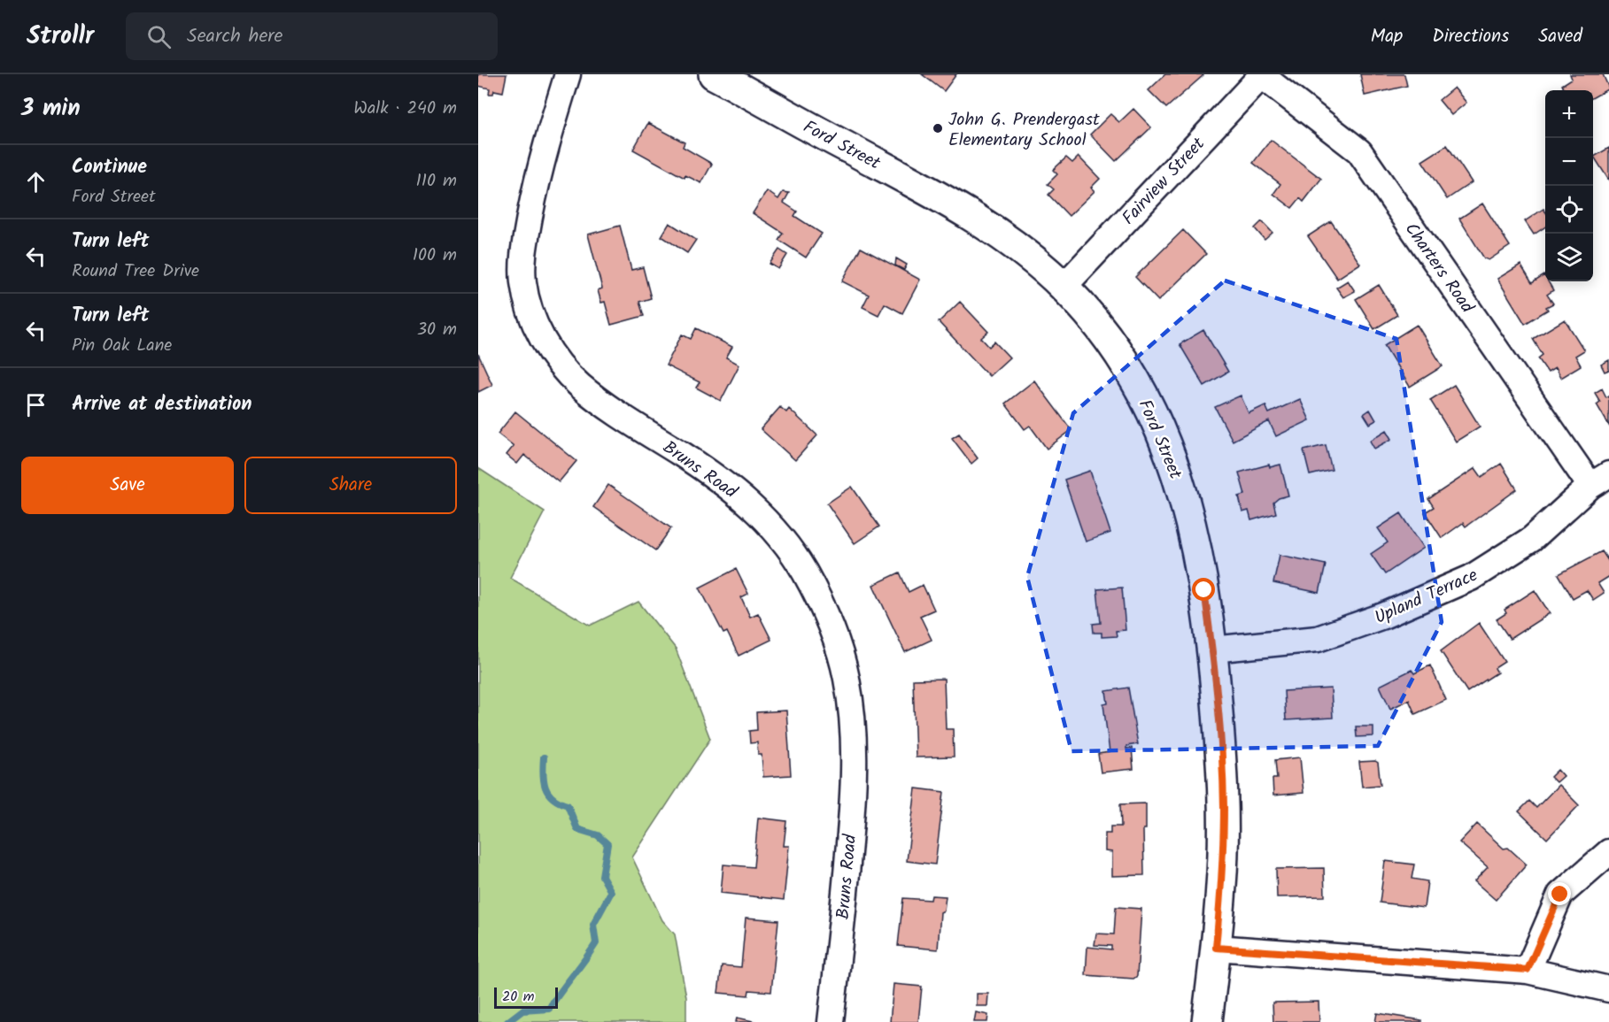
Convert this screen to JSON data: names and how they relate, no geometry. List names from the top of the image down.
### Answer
{
  "streets": {
    "street": [
      "Ford Street",
      "Fairview Street",
      "Charters Road",
      "Bruns Road",
      "Upland Terrace"
    ]
  },
  "crossings": [
    ["Ford Street", "Fairview Street"],
    ["Ford Street", "Upland Terrace"],
    ["Fairview Street", "Charters Road"],
    ["Charters Road", "Upland Terrace"]
  ],
  "places": ["John G. Prendergast Elementary School"],
  "scale_bar": "20 m",
  "page": {
    "header": "Strollr",
    "search": "Search here",
    "nav": ["Map", "Directions", "Saved"],
    "heading": ["3 min", "Walk · 240 m"],
    "map_buttons": ["+", "−"],
    "list": [
      ["Continue", "Ford Street", "110 m"],
      ["Turn left", "Round Tree Drive", "100 m"],
      ["Turn left", "Pin Oak Lane", "30 m"],
      "Arrive at destination"
    ],
    "buttons": ["Save", "Share"],
    "scale": "20 m"
  }
}
